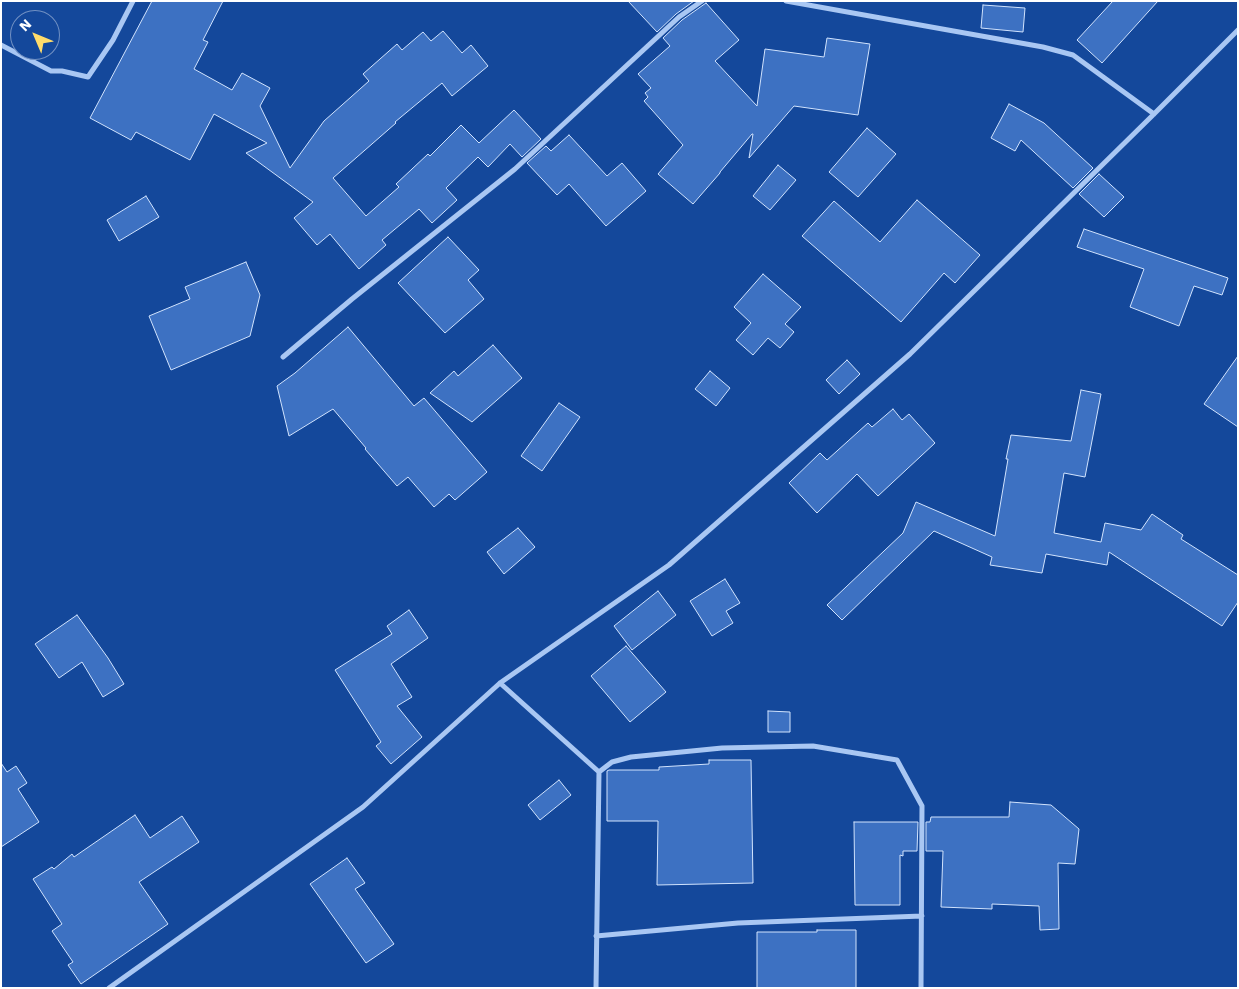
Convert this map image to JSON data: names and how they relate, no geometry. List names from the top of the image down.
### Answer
{
  "north": "top left"
}
